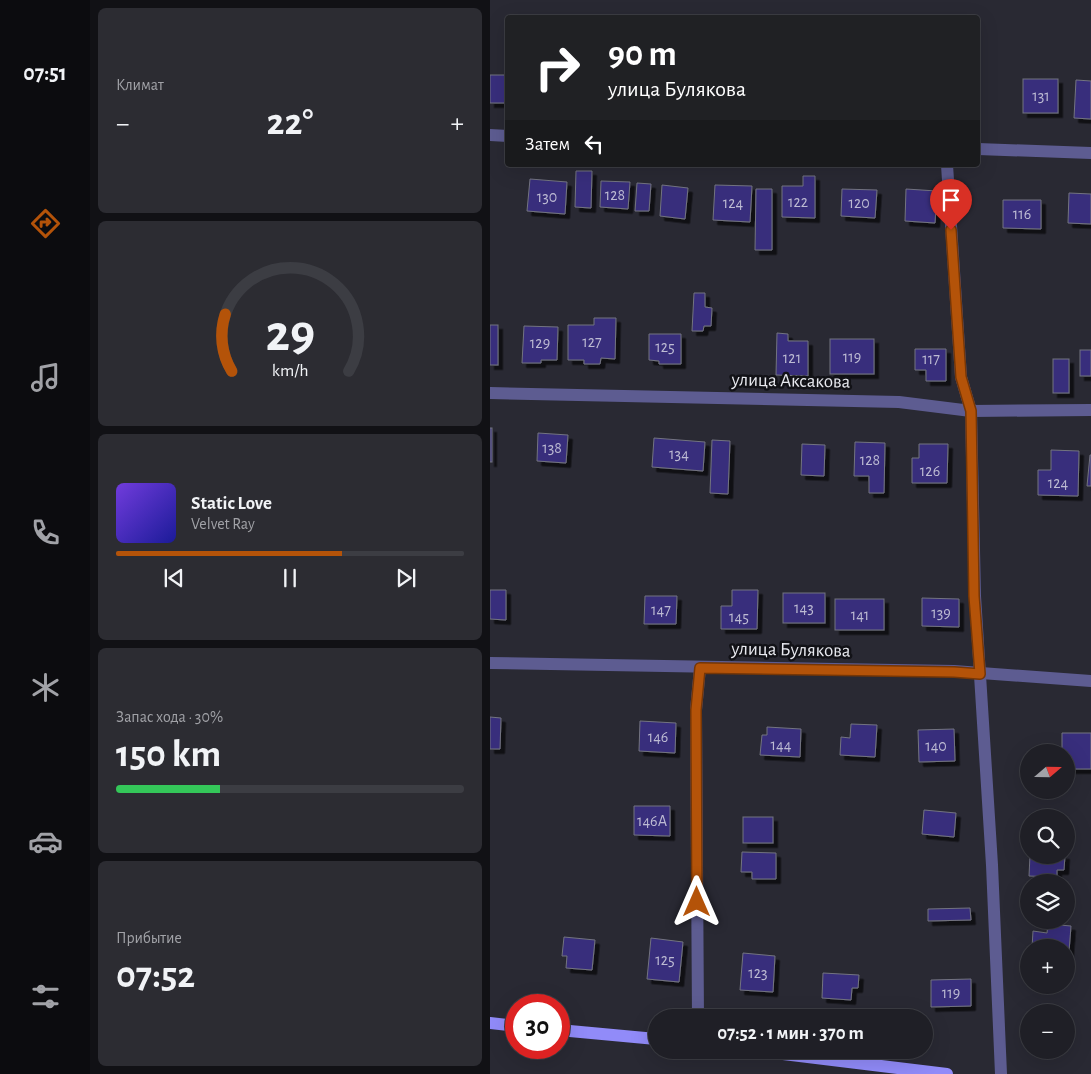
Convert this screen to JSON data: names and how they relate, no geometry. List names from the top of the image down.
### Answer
{
  "streets": {
    "street": ["улица Аксакова", "улица Булякова"]
  },
  "house_numbers": [
    "131",
    "128",
    "130",
    "122",
    "124",
    "120",
    "116",
    "127",
    "129",
    "125",
    "119",
    "121",
    "117",
    "138",
    "134",
    "128",
    "126",
    "124",
    "143",
    "147",
    "139",
    "141",
    "145",
    "146",
    "144",
    "140",
    "146А",
    "125",
    "123",
    "119"
  ],
  "north": "right",
  "page": {
    "tabs": "07:51",
    "tile": [
      "Климат",
      ["Запас хода · 30%", "150 km"],
      ["Прибытие", "07:52"]
    ],
    "turn": ["90 m", "улица Булякова"],
    "heat": ["−", "22°", "+"],
    "then": "Затем",
    "song": ["Static Love", "Velvet Ray"],
    "map_buttons": ["+", "−"],
    "limit": "30",
    "trip": "07:52 · 1 мин · 370 m",
    "gauge": ["29", "km/h"]
  }
}
